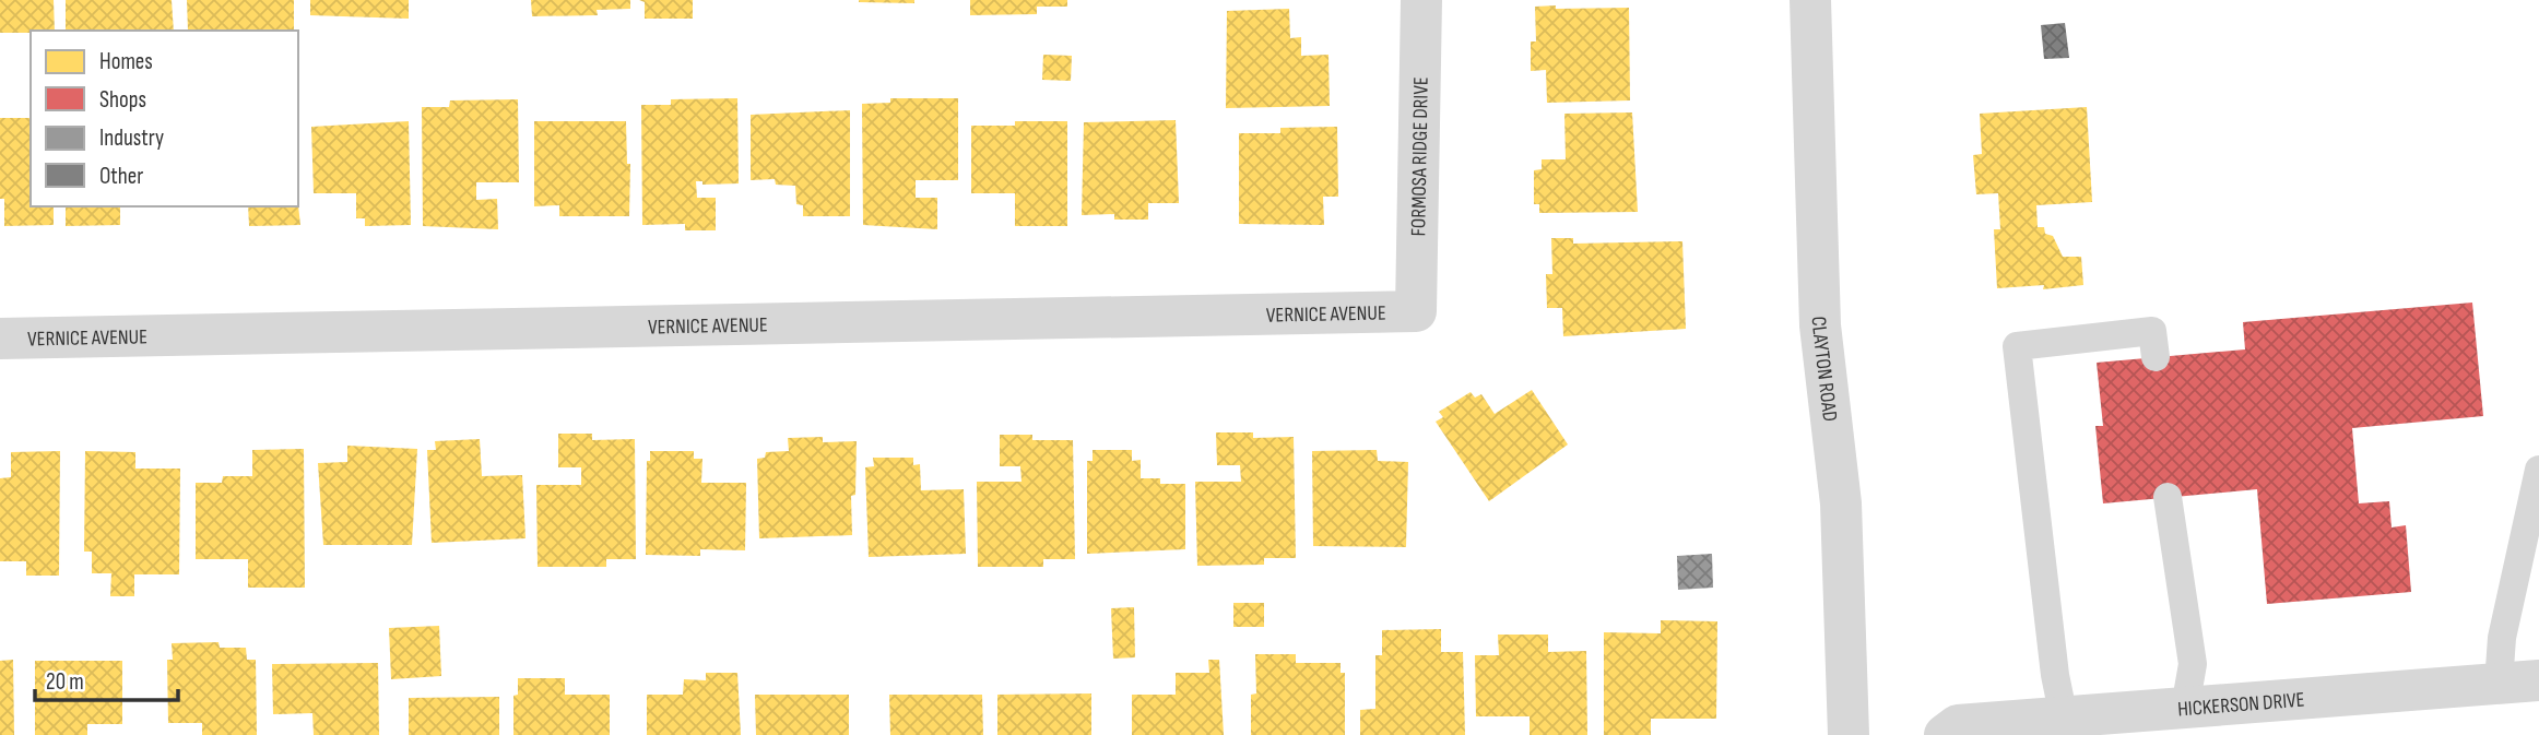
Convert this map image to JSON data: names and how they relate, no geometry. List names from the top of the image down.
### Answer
{
  "streets": {
    "street": [
      "FORMOSA RIDGE DRIVE",
      "VERNICE AVENUE",
      "CLAYTON ROAD",
      "HICKERSON DRIVE"
    ]
  },
  "crossings": [
    ["FORMOSA RIDGE DRIVE", "VERNICE AVENUE"]
  ],
  "legend": [
    "Homes",
    "Shops",
    "Industry",
    "Other"
  ],
  "scale_bar": "20 m"
}
